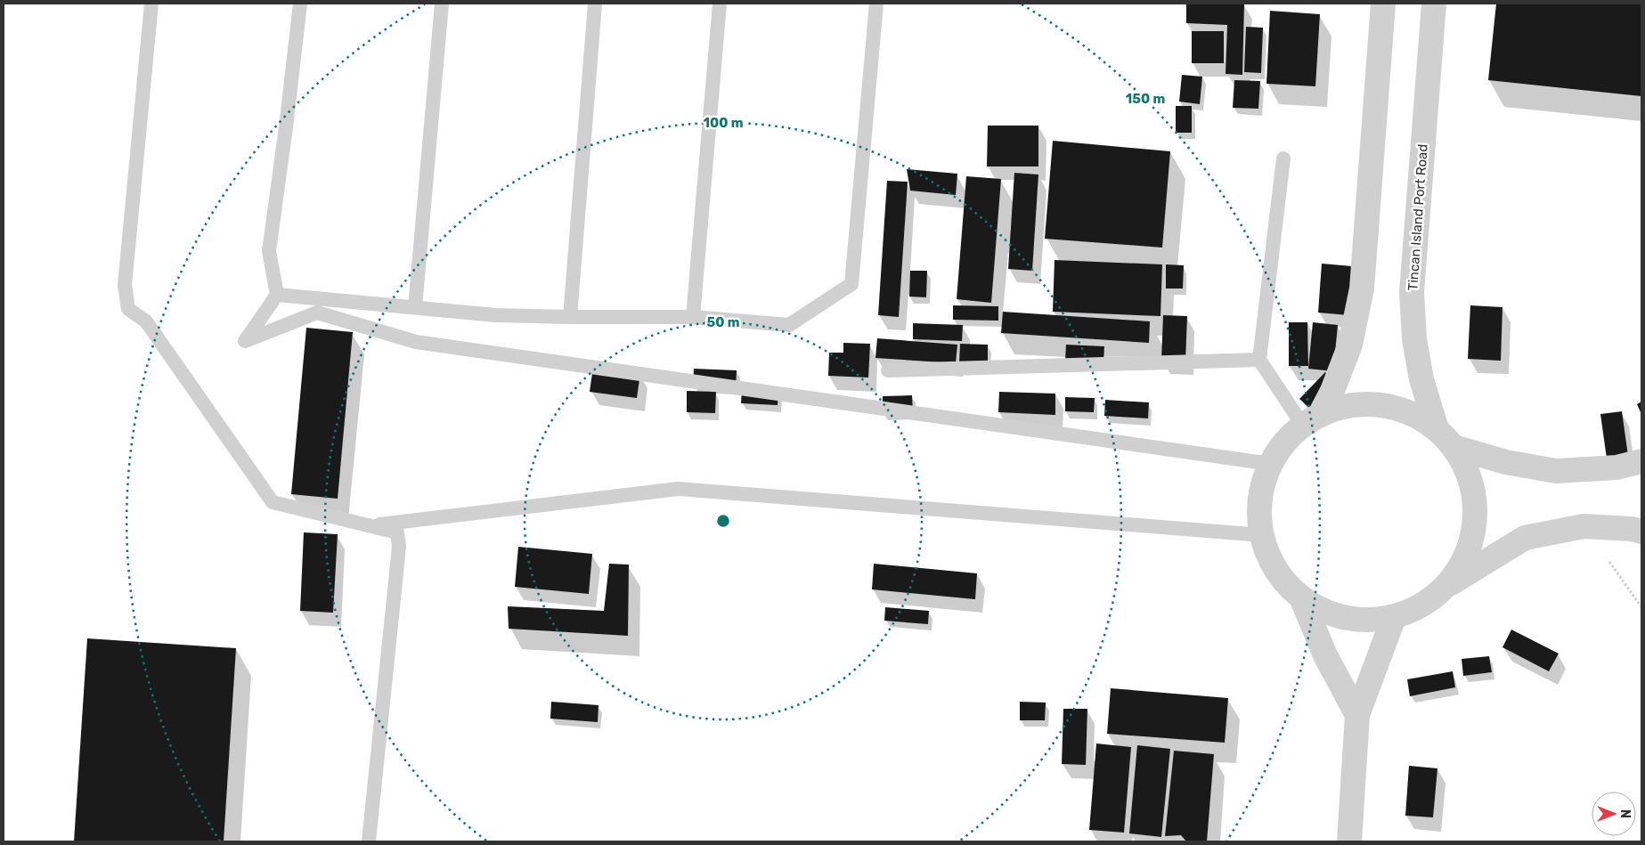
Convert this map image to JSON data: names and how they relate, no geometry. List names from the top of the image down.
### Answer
{
  "streets": {
    "street": ["Tincan Island Port Road"]
  },
  "north": "right",
  "rings": ["150 m", "100 m", "50 m"]
}
